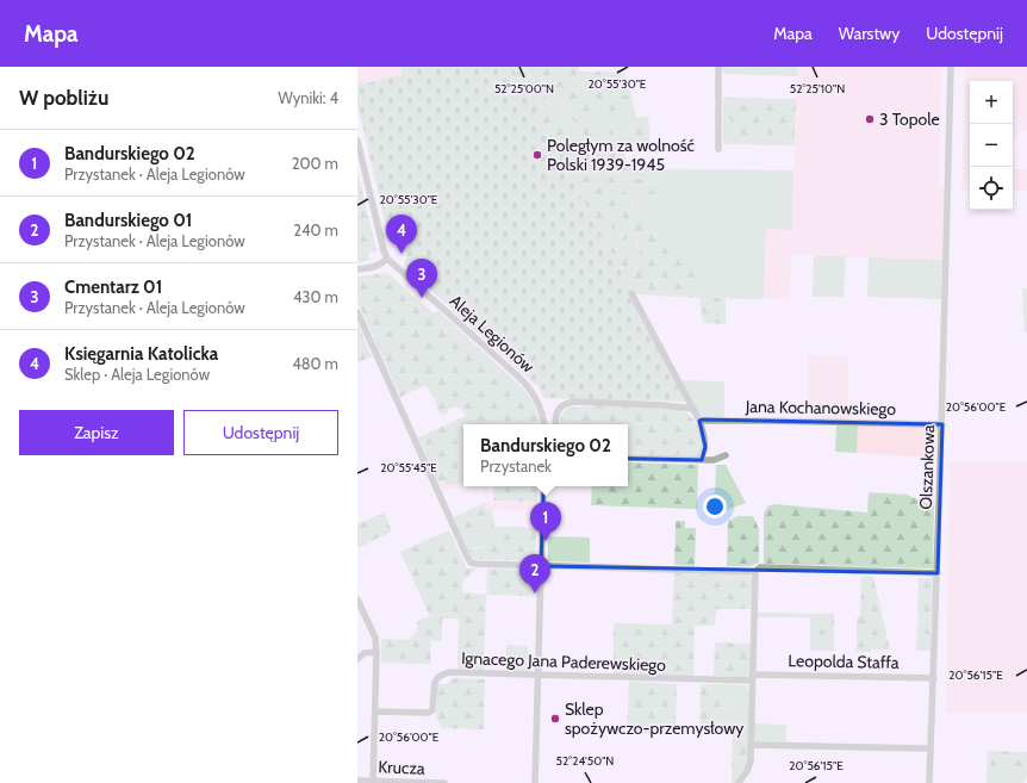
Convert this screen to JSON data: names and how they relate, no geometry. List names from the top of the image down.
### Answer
{
  "streets": {
    "street": [
      "Aleja Legionów",
      "Jana Kochanowskiego",
      "Olszankowa",
      "Ignacego Jana Paderewskiego",
      "Leopolda Staffa",
      "Krucza"
    ]
  },
  "crossings": [
    ["Jana Kochanowskiego", "Olszankowa"],
    ["Olszankowa", "Leopolda Staffa"],
    ["Ignacego Jana Paderewskiego", "Leopolda Staffa"]
  ],
  "places": ["3 Topole", "Poległym za wolność Polski 1939-1945", "Sklep spożywczo-przemysłowy"],
  "page": {
    "header": "Mapa",
    "nav": ["Mapa", "Warstwy", "Udostępnij"],
    "heading": ["W pobliżu", "Wyniki: 4"],
    "map_buttons": ["+", "−"],
    "list": [
      {
        "mark": "1",
        "name": "Bandurskiego 02",
        "note": "Przystanek · Aleja Legionów",
        "value": "200 m"
      },
      {
        "mark": "2",
        "name": "Bandurskiego 01",
        "note": "Przystanek · Aleja Legionów",
        "value": "240 m"
      },
      {
        "mark": "3",
        "name": "Cmentarz 01",
        "note": "Przystanek · Aleja Legionów",
        "value": "430 m"
      },
      {
        "mark": "4",
        "name": "Księgarnia Katolicka",
        "note": "Sklep · Aleja Legionów",
        "value": "480 m"
      }
    ],
    "pins": [
      "4",
      "3",
      "1",
      "2"
    ],
    "buttons": ["Zapisz", "Udostępnij"],
    "popup": ["Bandurskiego 02", "Przystanek"]
  },
  "coordinates": [
    "20°55'30\"E",
    "52°25'00\"N",
    "52°25'10\"N",
    "20°56'00\"E",
    "20°55'45\"E",
    "20°56'15\"E",
    "52°24'50\"N"
  ]
}
